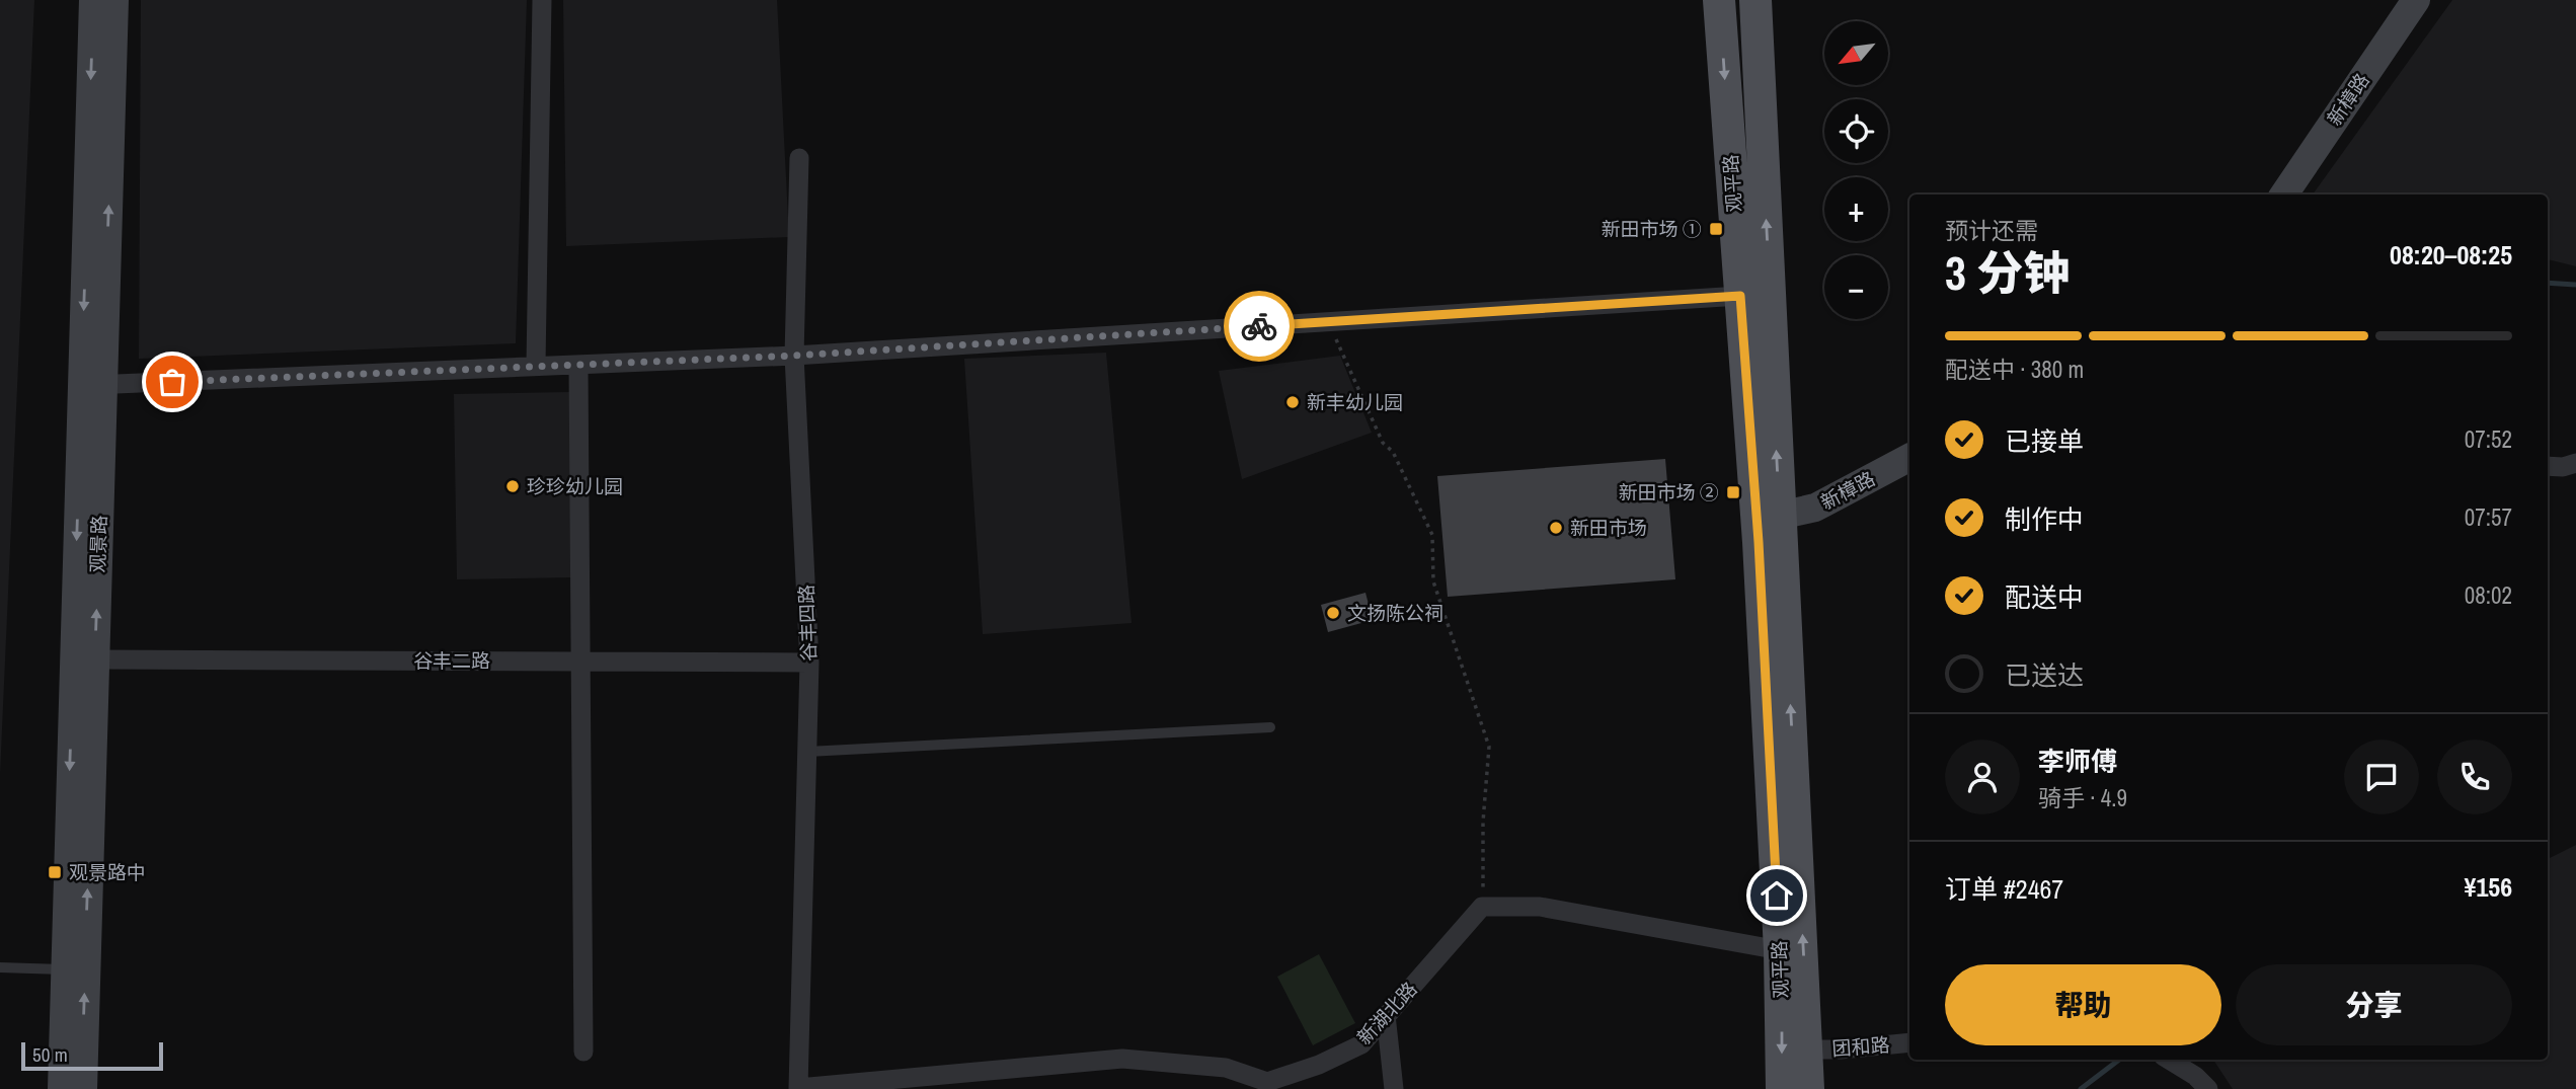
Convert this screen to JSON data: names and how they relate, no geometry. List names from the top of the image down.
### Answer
{
  "streets": {
    "main road": ["观平路"],
    "street": [
      "新樟路",
      "观景路",
      "谷丰四路",
      "谷丰二路",
      "新湖北路",
      "团和路"
    ]
  },
  "crossings": [
    ["新樟路", "观平路"],
    ["观平路", "团和路"],
    ["观景路", "谷丰二路"],
    ["谷丰四路", "谷丰二路"],
    ["谷丰四路", "新湖北路"]
  ],
  "places": {
    "transit": ["新田市场 ①", "新田市场 ②", "观景路中"],
    "other": [
      "新丰幼儿园",
      "珍珍幼儿园",
      "新田市场",
      "文扬陈公祠"
    ]
  },
  "scale_bar": "50 m",
  "north": "bottom left",
  "page": {
    "map_buttons": ["+", "−"],
    "heading": ["3 分钟", "预计还需", "08:20–08:25"],
    "panel": [
      "李师傅",
      "骑手 · 4.9",
      "订单 #2467",
      "¥156"
    ],
    "bar": "配送中 · 380 m",
    "list": [
      ["已接单", "07:52"],
      ["制作中", "07:57"],
      ["配送中", "08:02"],
      "已送达"
    ],
    "buttons": ["帮助", "分享"],
    "scale": "50 m"
  }
}
